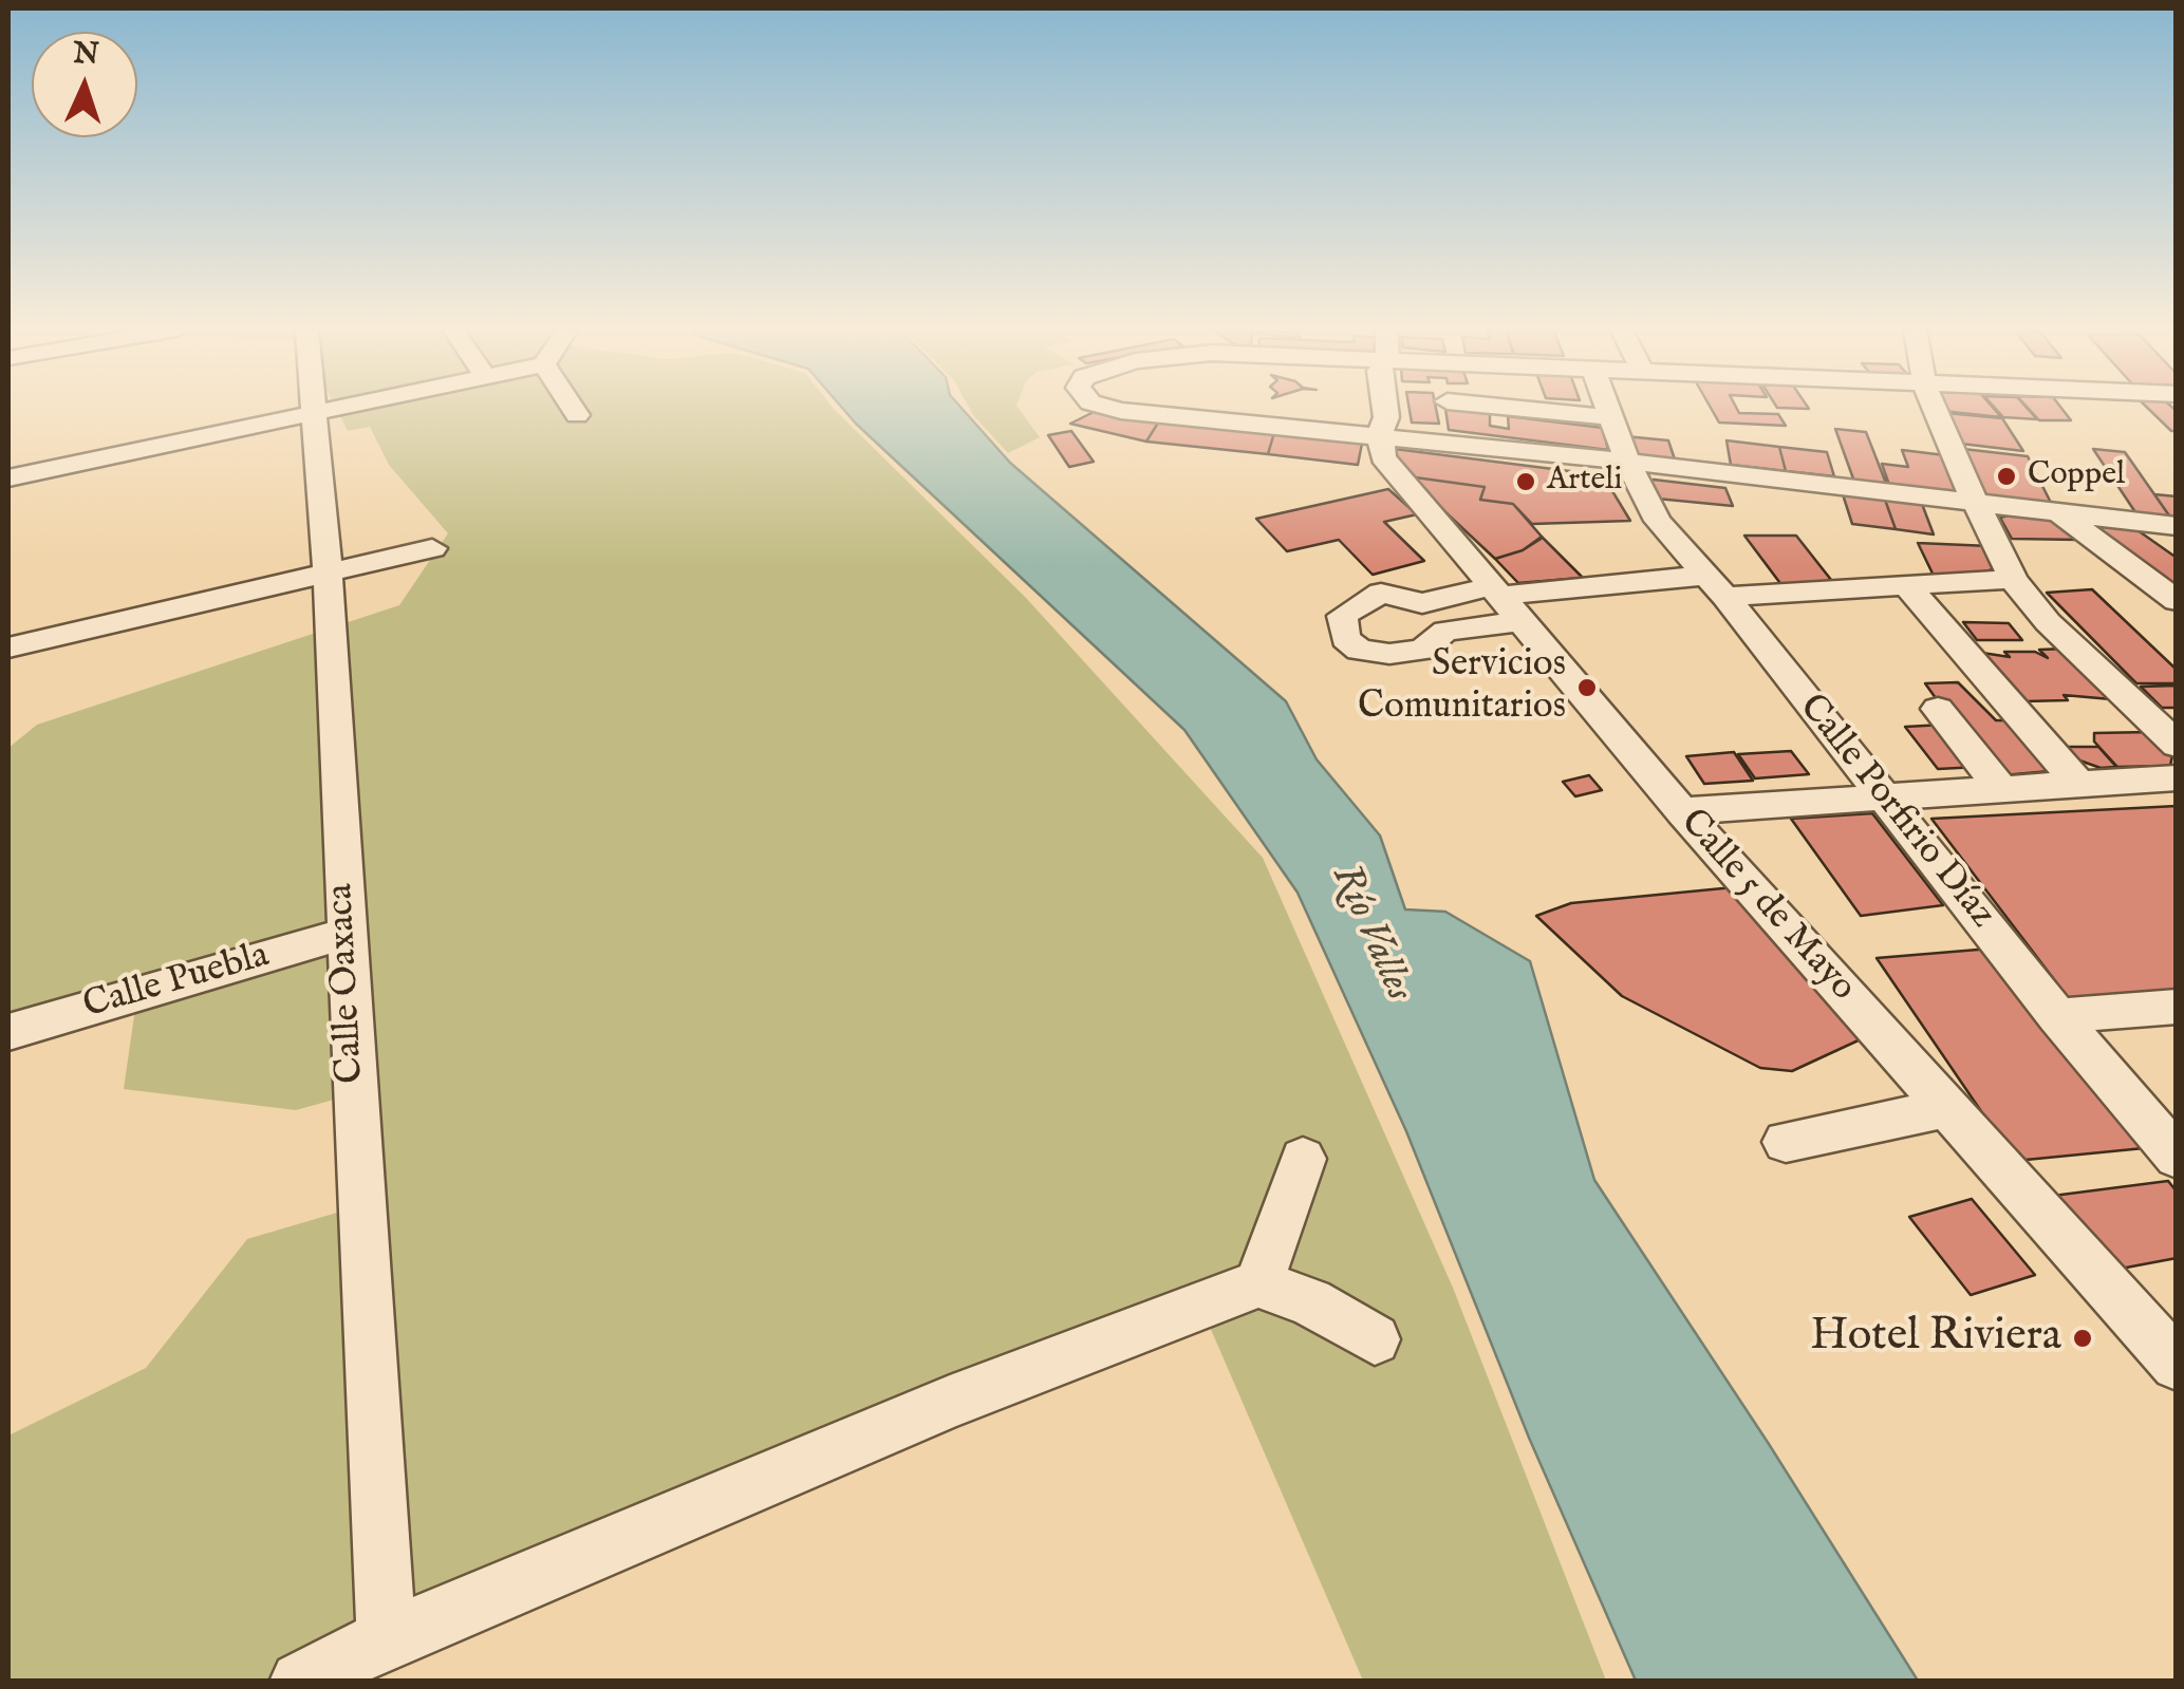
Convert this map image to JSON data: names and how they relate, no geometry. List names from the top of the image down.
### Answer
{
  "streets": {
    "street": [
      "Calle Porfirio Díaz",
      "Calle 5 de Mayo",
      "Calle Puebla",
      "Calle Oaxaca"
    ]
  },
  "crossings": [
    ["Calle Puebla", "Calle Oaxaca"]
  ],
  "water": ["Río Valles"],
  "places": [
    "Coppel",
    "Arteli",
    "Servicios Comunitarios",
    "Hotel Riviera"
  ],
  "north": "top"
}
